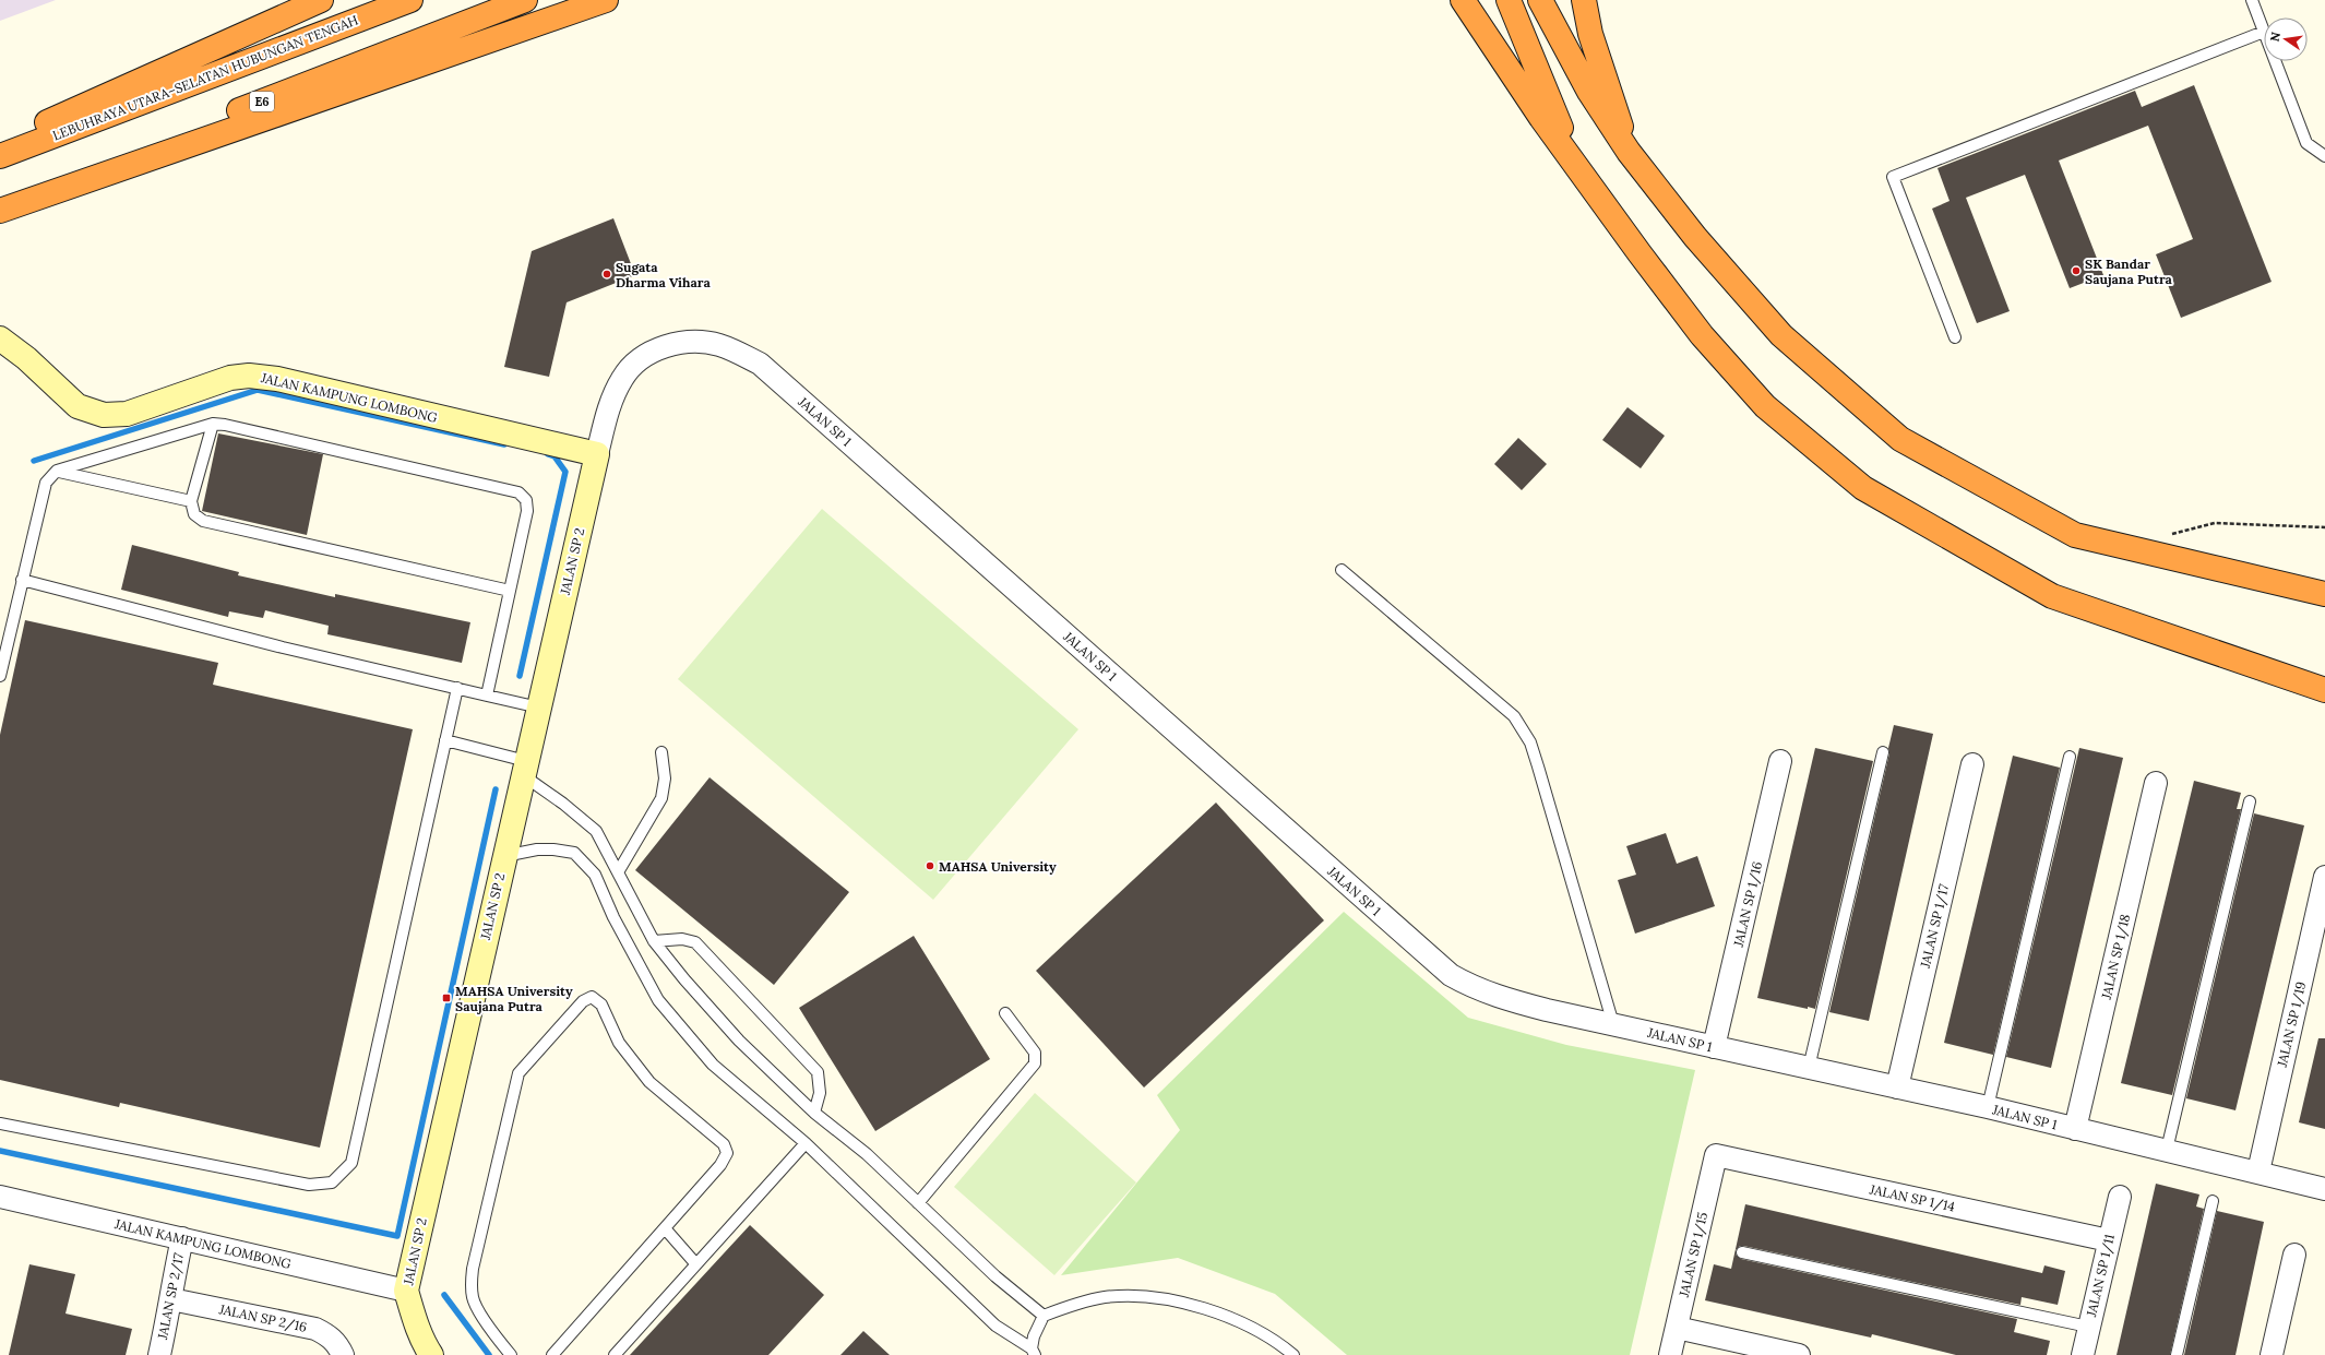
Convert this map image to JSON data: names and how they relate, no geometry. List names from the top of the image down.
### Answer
{
  "streets": {
    "highway": ["LEBUHRAYA UTARA–SELATAN HUBUNGAN TENGAH", "E6"],
    "street": [
      "JALAN KAMPUNG LOMBONG",
      "JALAN SP 1",
      "JALAN SP 2",
      "JALAN SP 1/16",
      "JALAN SP 1/17",
      "JALAN SP 1/18",
      "JALAN SP 1/19",
      "JALAN SP 1/14",
      "JALAN SP 1/15",
      "JALAN SP 1/11",
      "JALAN SP 2/17",
      "JALAN SP 2/16"
    ]
  },
  "crossings": [
    ["JALAN KAMPUNG LOMBONG", "JALAN SP 1"],
    ["JALAN KAMPUNG LOMBONG", "JALAN SP 2"],
    ["JALAN KAMPUNG LOMBONG", "JALAN SP 2/17"],
    ["JALAN SP 1", "JALAN SP 2"],
    ["JALAN SP 1", "JALAN SP 1/16"],
    ["JALAN SP 1", "JALAN SP 1/17"],
    ["JALAN SP 1", "JALAN SP 1/18"],
    ["JALAN SP 1", "JALAN SP 1/19"],
    ["JALAN SP 1/14", "JALAN SP 1/15"],
    ["JALAN SP 1/14", "JALAN SP 1/11"],
    ["JALAN SP 2/17", "JALAN SP 2/16"]
  ],
  "places": {
    "other": ["SK Bandar Saujana Putra", "Sugata Dharma Vihara", "MAHSA University"],
    "transit": ["MAHSA University Saujana Putra"]
  },
  "north": "left"
}
